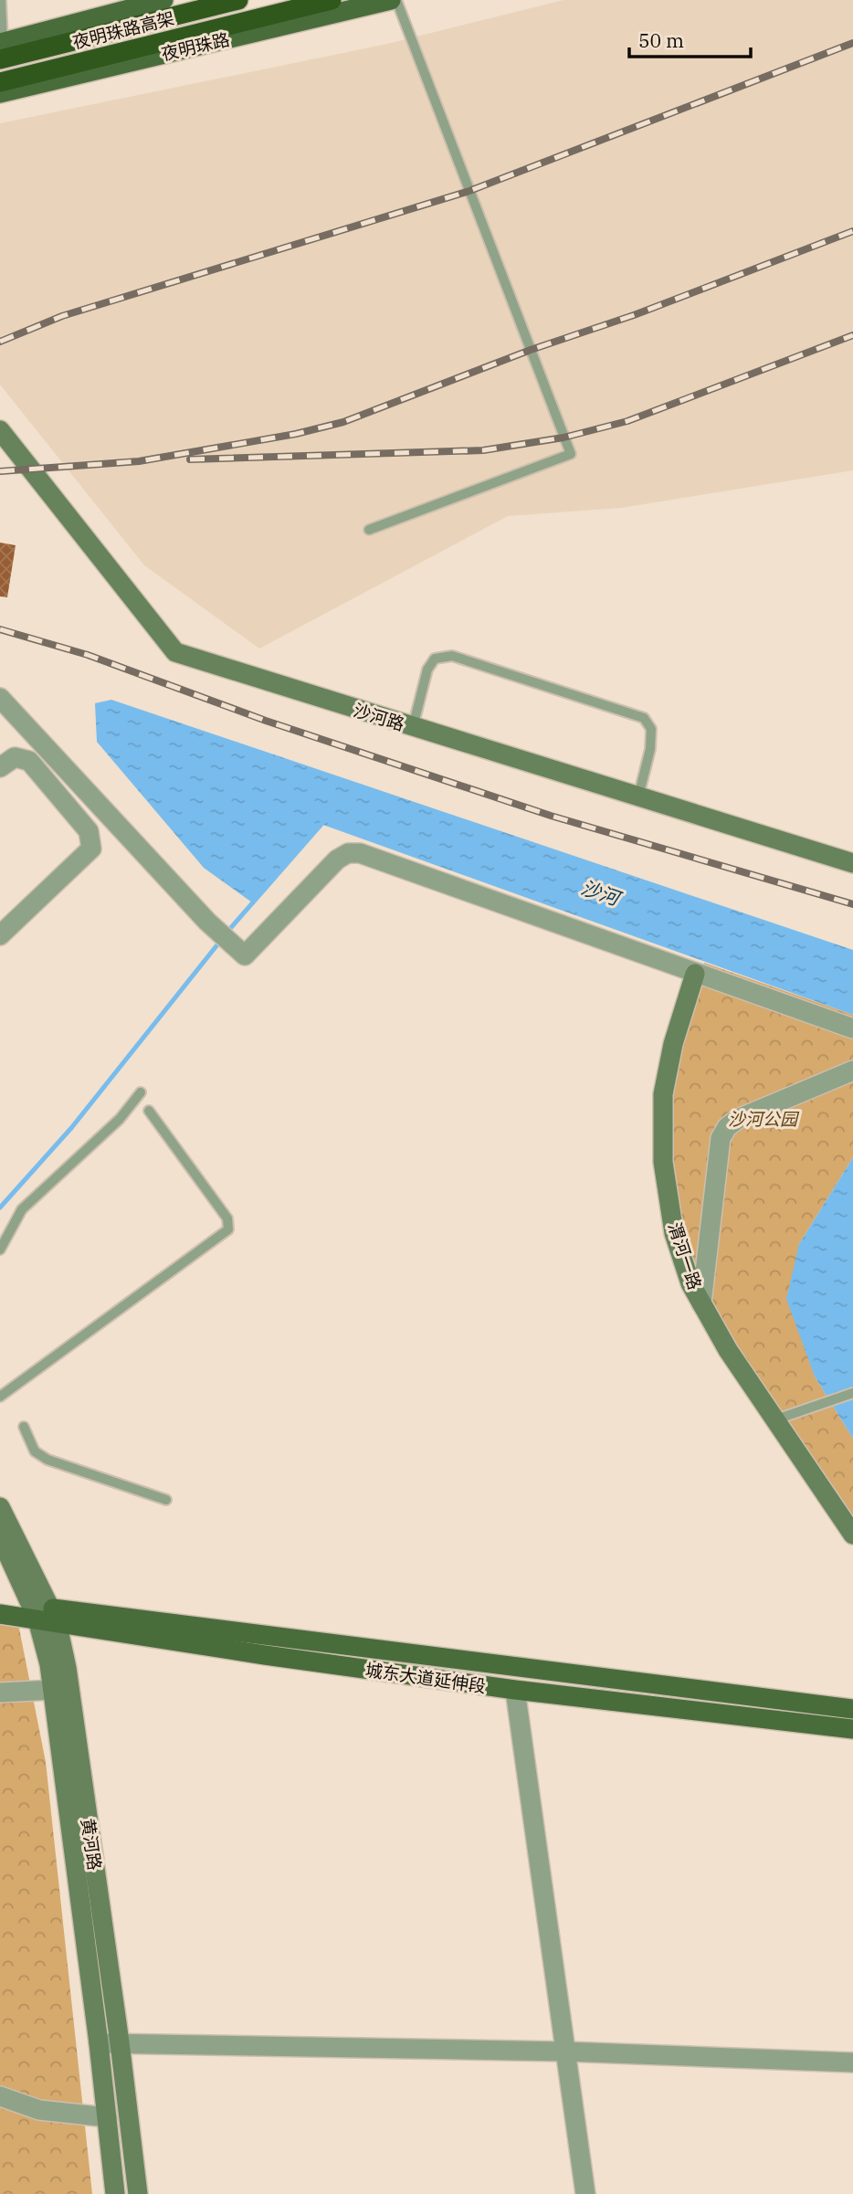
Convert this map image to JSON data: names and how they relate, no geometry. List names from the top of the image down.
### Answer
{
  "streets": {
    "highway": ["夜明珠路高架"],
    "main road": [
      "夜明珠路",
      "沙河路",
      "渭河一路",
      "城东大道延伸段",
      "黄河路"
    ]
  },
  "crossings": [
    ["城东大道延伸段", "黄河路"]
  ],
  "water": ["沙河"],
  "parks": ["沙河公园"],
  "scale_bar": "50 m"
}
